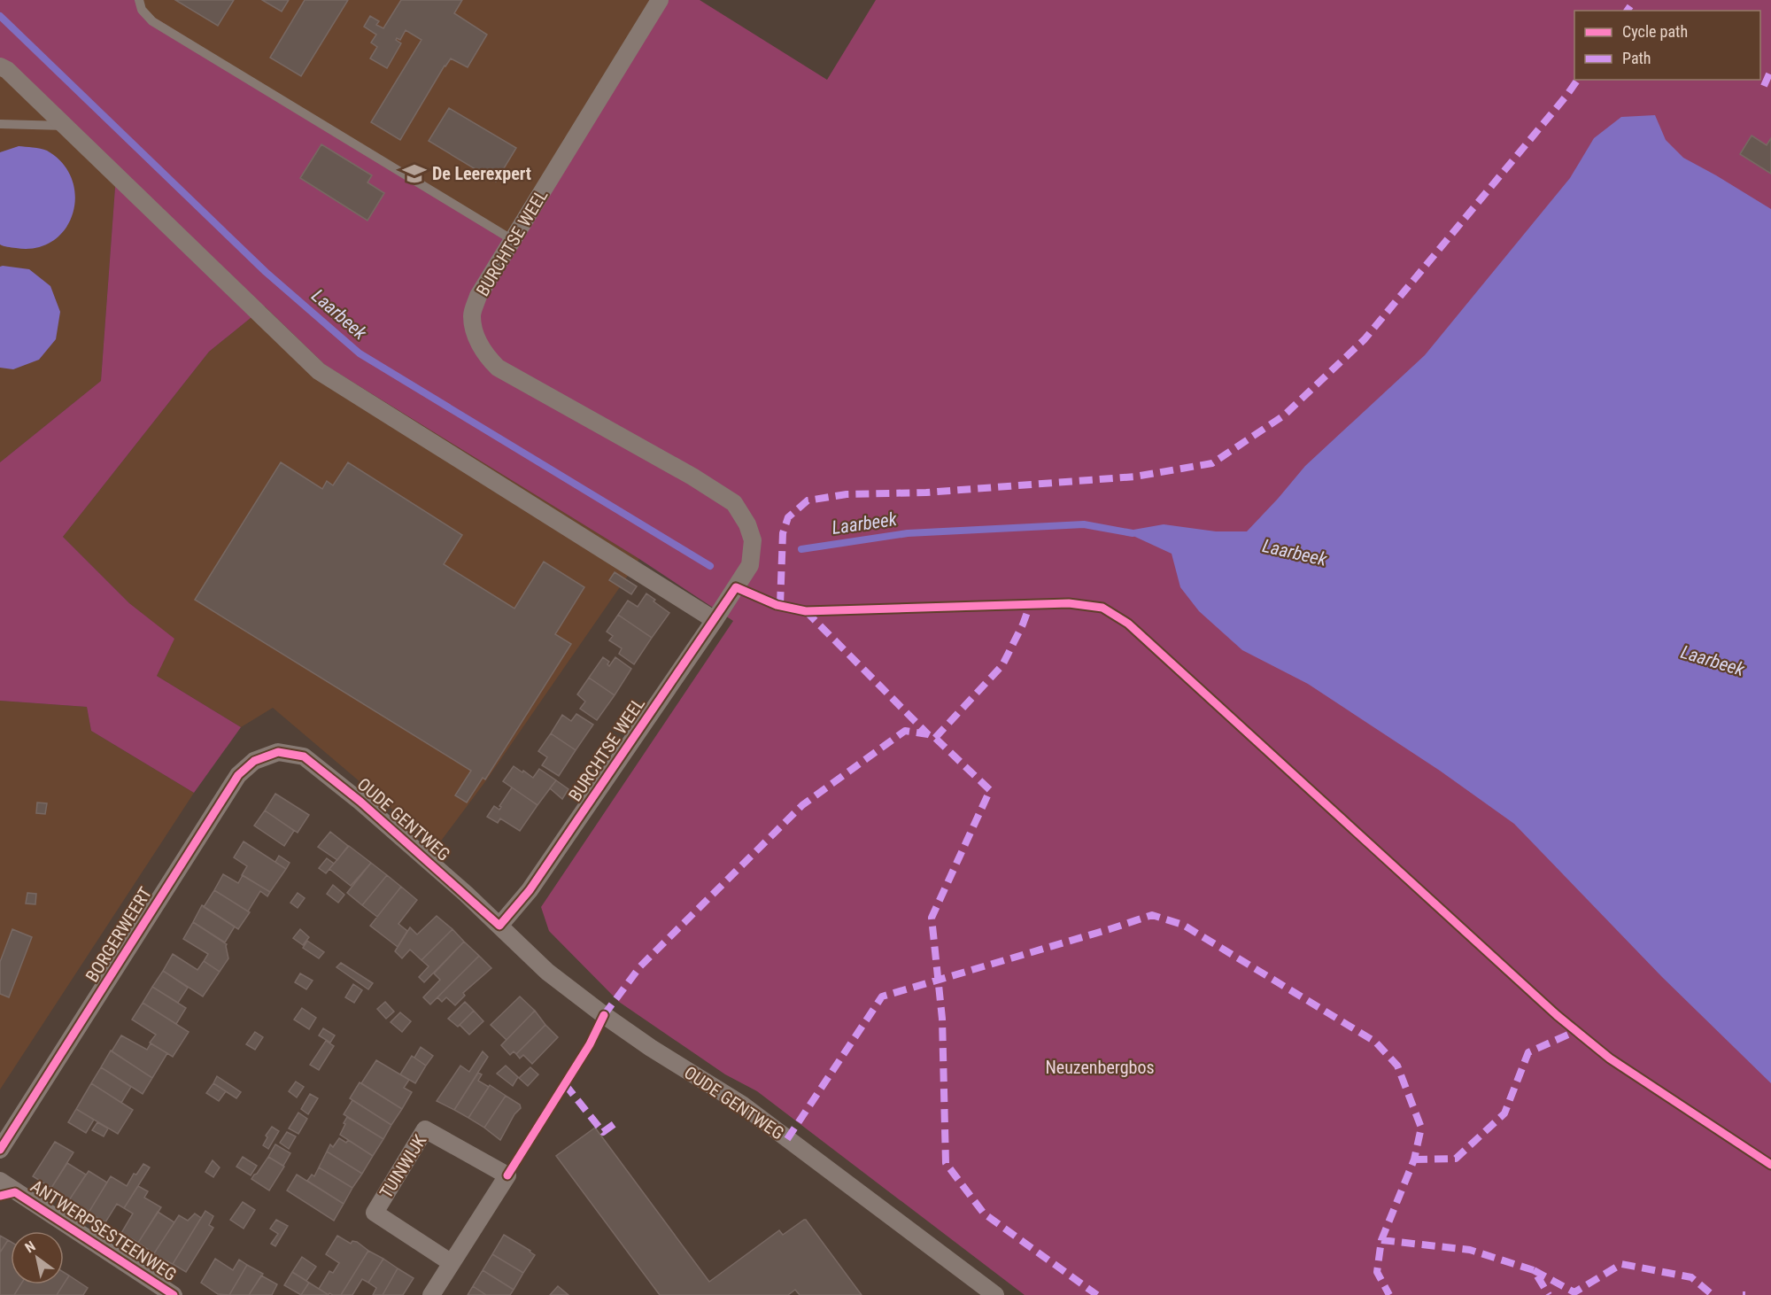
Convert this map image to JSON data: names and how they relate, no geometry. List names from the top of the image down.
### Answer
{
  "streets": {
    "street": [
      "BURCHTSE WEEL",
      "OUDE GENTWEG",
      "BORGERWEERT",
      "TUINWIJK",
      "ANTWERPSESTEENWEG"
    ]
  },
  "crossings": [
    ["BURCHTSE WEEL", "OUDE GENTWEG"],
    ["OUDE GENTWEG", "BORGERWEERT"]
  ],
  "water": ["Laarbeek"],
  "parks": ["Neuzenbergbos"],
  "places": {
    "school or university": ["De Leerexpert"]
  },
  "legend": ["Cycle path", "Path"],
  "north": "top left"
}
